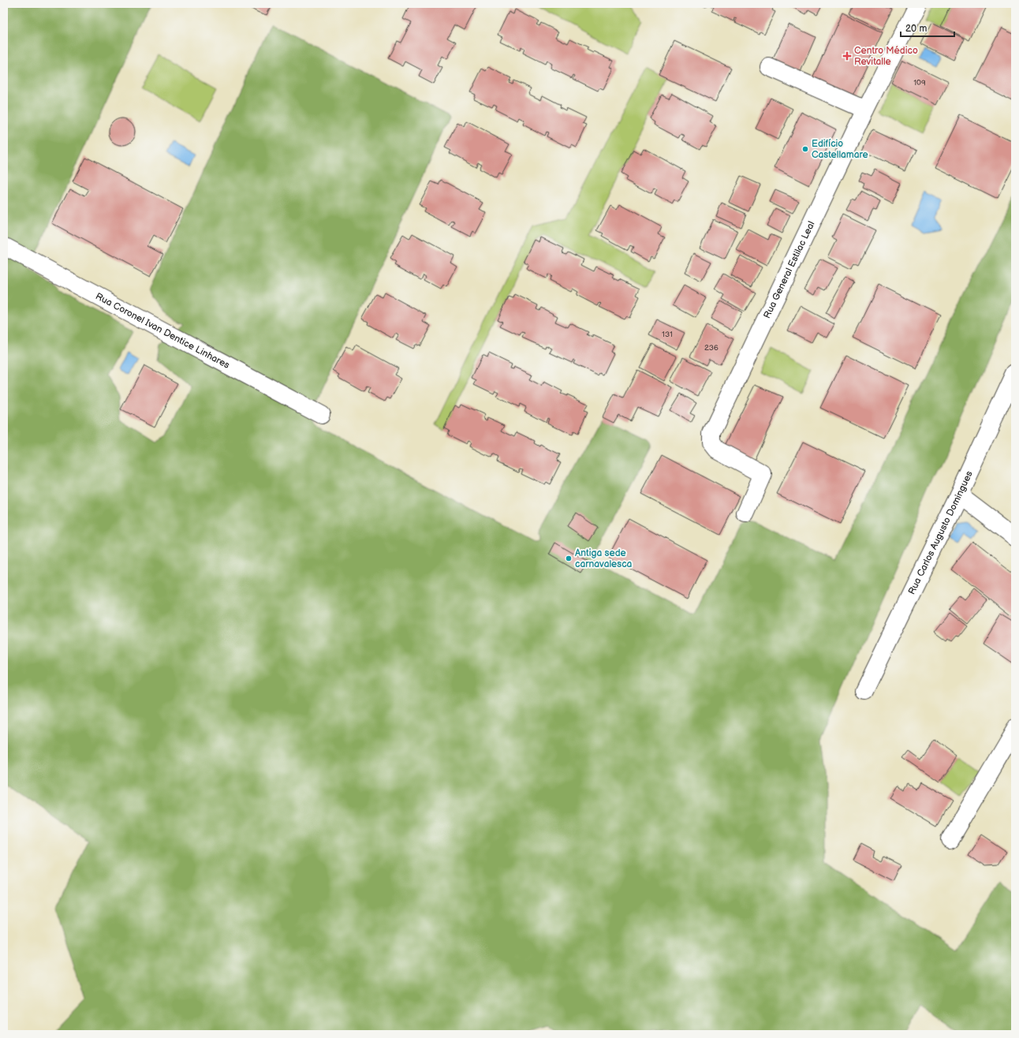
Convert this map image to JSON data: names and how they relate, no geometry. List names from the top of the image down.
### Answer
{
  "streets": {
    "street": ["Rua General Estilac Leal", "Rua Coronel Ivan Dentice Linhares", "Rua Carlos Augusto Domingues"]
  },
  "places": {
    "health": ["Centro Médico Revitalle"],
    "other": ["Edifício Castellamare", "Antiga sede carnavalesca"]
  },
  "house_numbers": ["109", "131", "236"],
  "scale_bar": "20 m"
}
